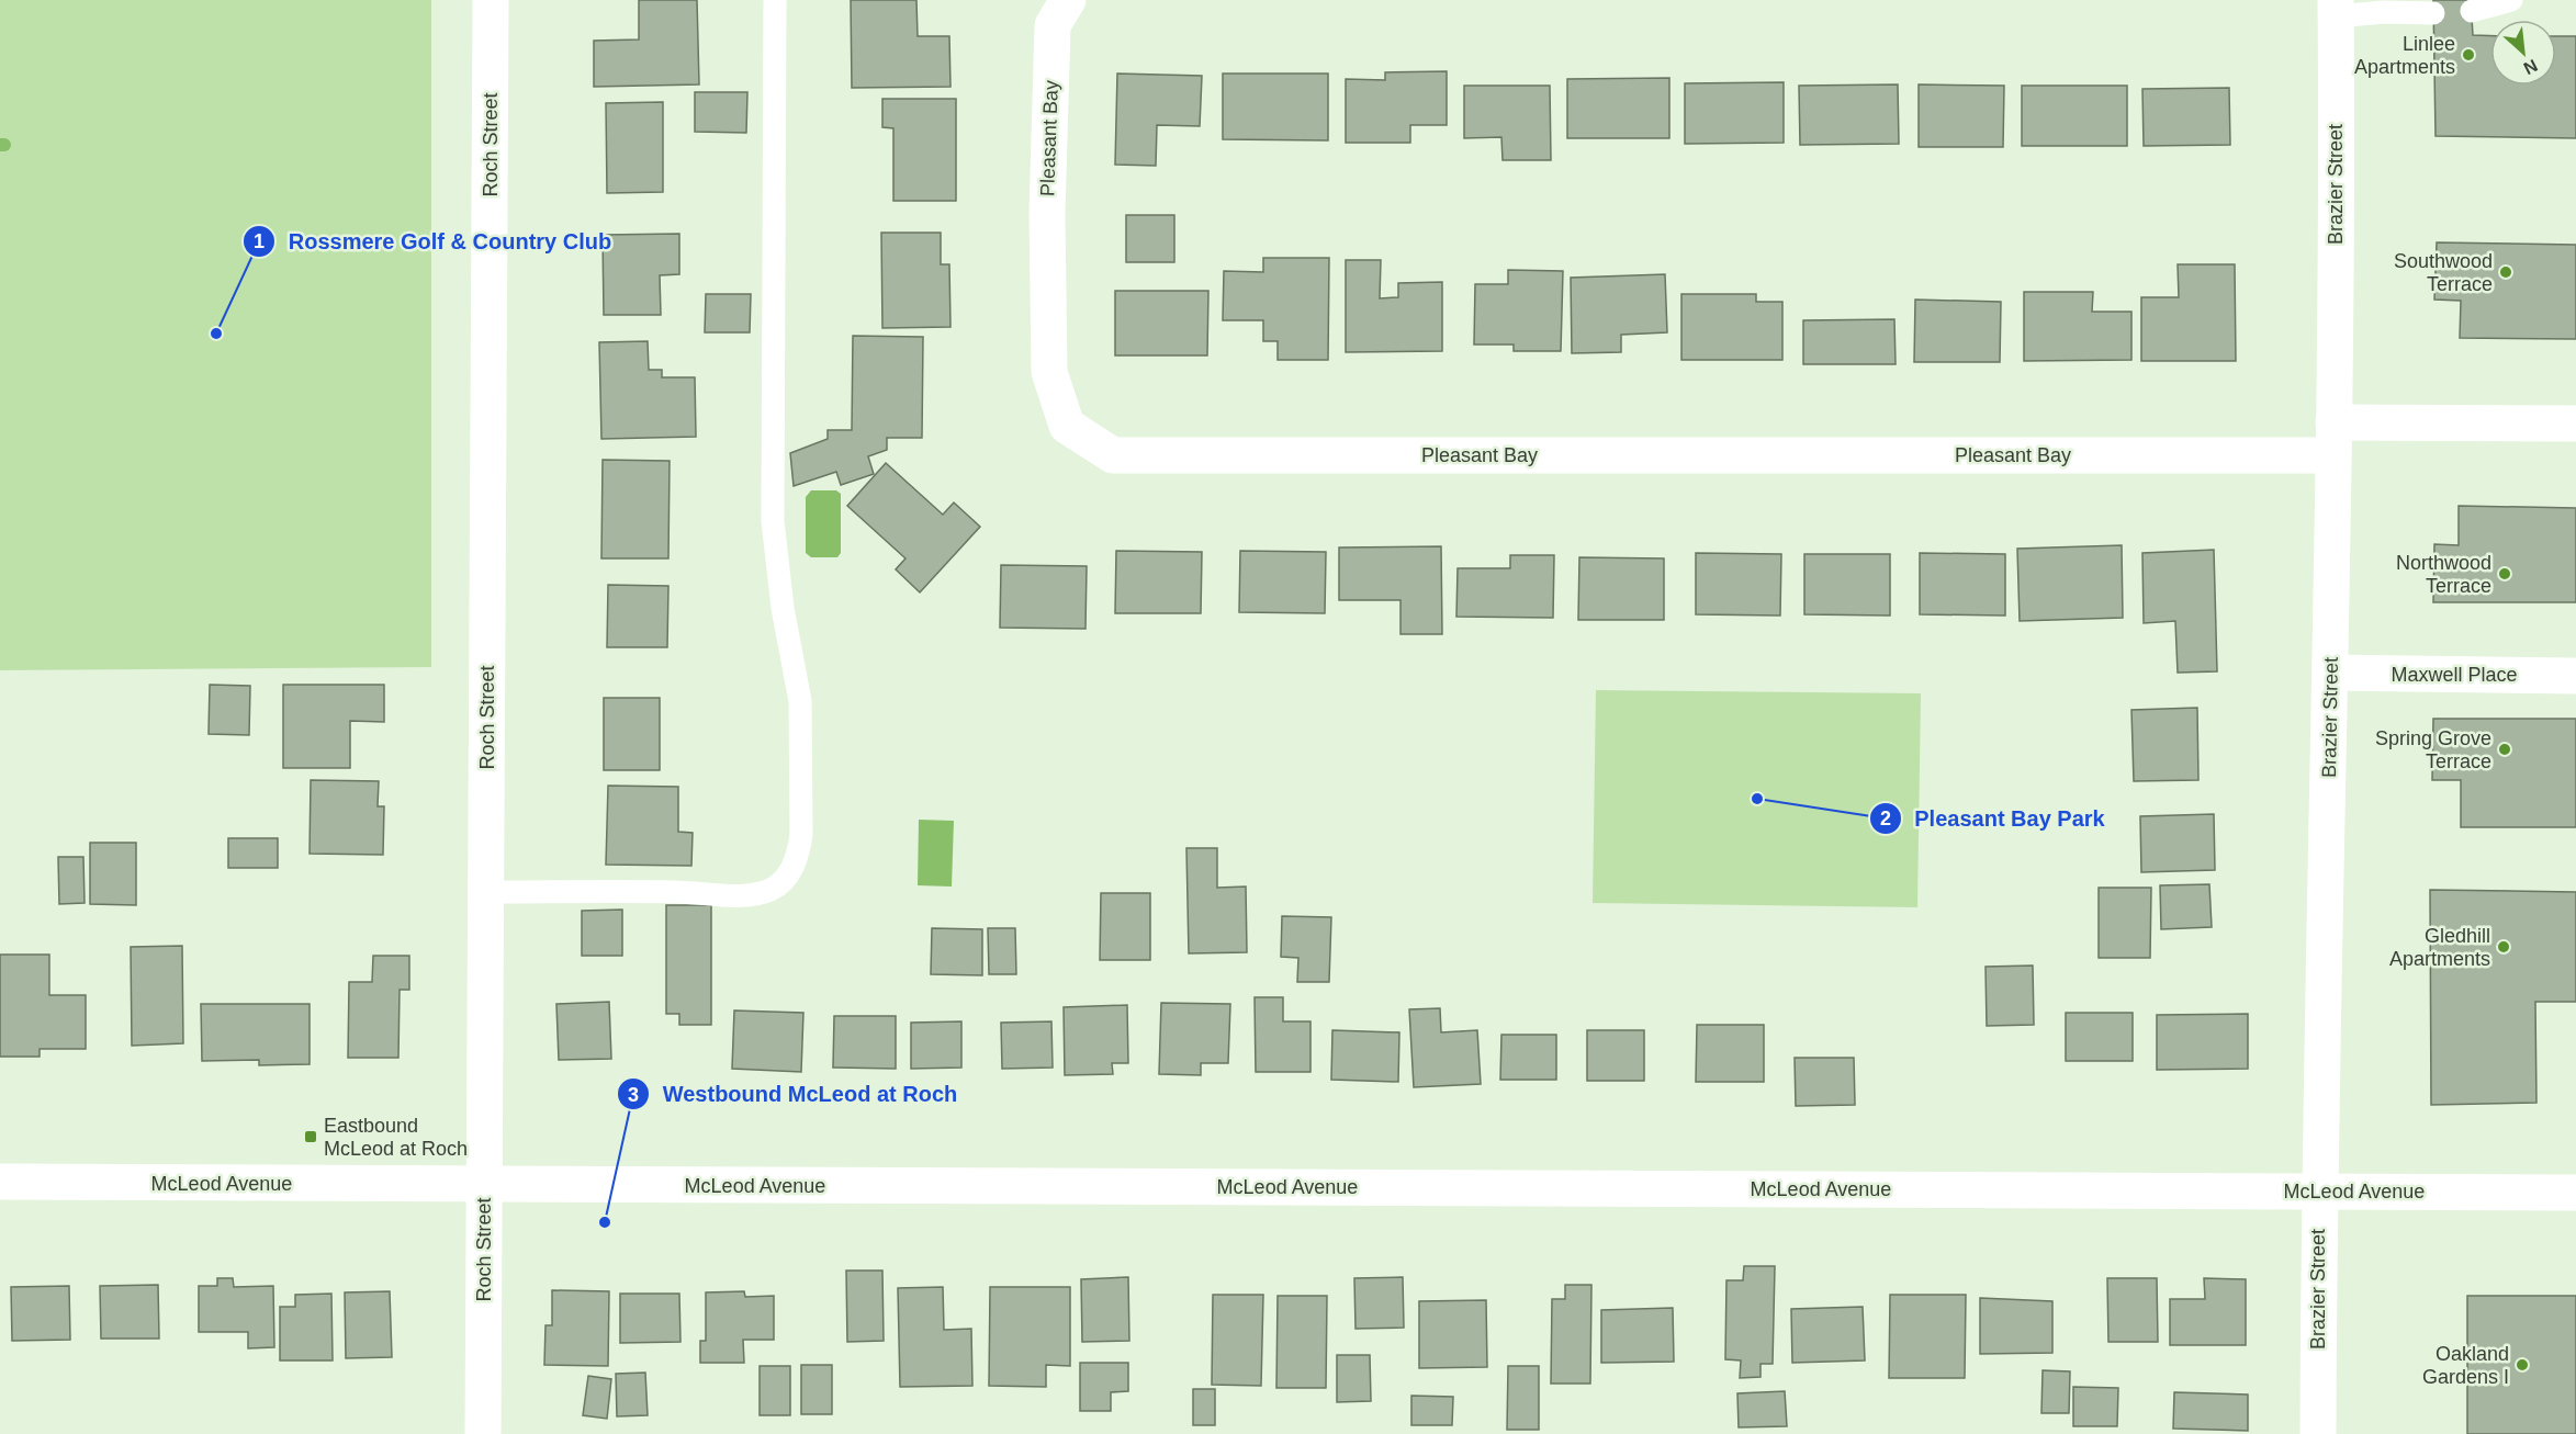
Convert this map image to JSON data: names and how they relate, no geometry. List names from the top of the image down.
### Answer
{
  "streets": {
    "street": [
      "Pleasant Bay",
      "Roch Street",
      "Brazier Street",
      "Maxwell Place",
      "McLeod Avenue"
    ]
  },
  "crossings": [
    ["Pleasant Bay", "Brazier Street"],
    ["Roch Street", "McLeod Avenue"],
    ["Brazier Street", "Maxwell Place"],
    ["Brazier Street", "McLeod Avenue"]
  ],
  "places": {
    "other": [
      "Linlee Apartments",
      "Southwood Terrace",
      "Rossmere Golf & Country Club",
      "Northwood Terrace",
      "Spring Grove Terrace",
      "Pleasant Bay Park",
      "Gledhill Apartments",
      "Westbound McLeod at Roch",
      "Oakland Gardens I"
    ],
    "transit": ["Eastbound McLeod at Roch"]
  },
  "north": "bottom right"
}
